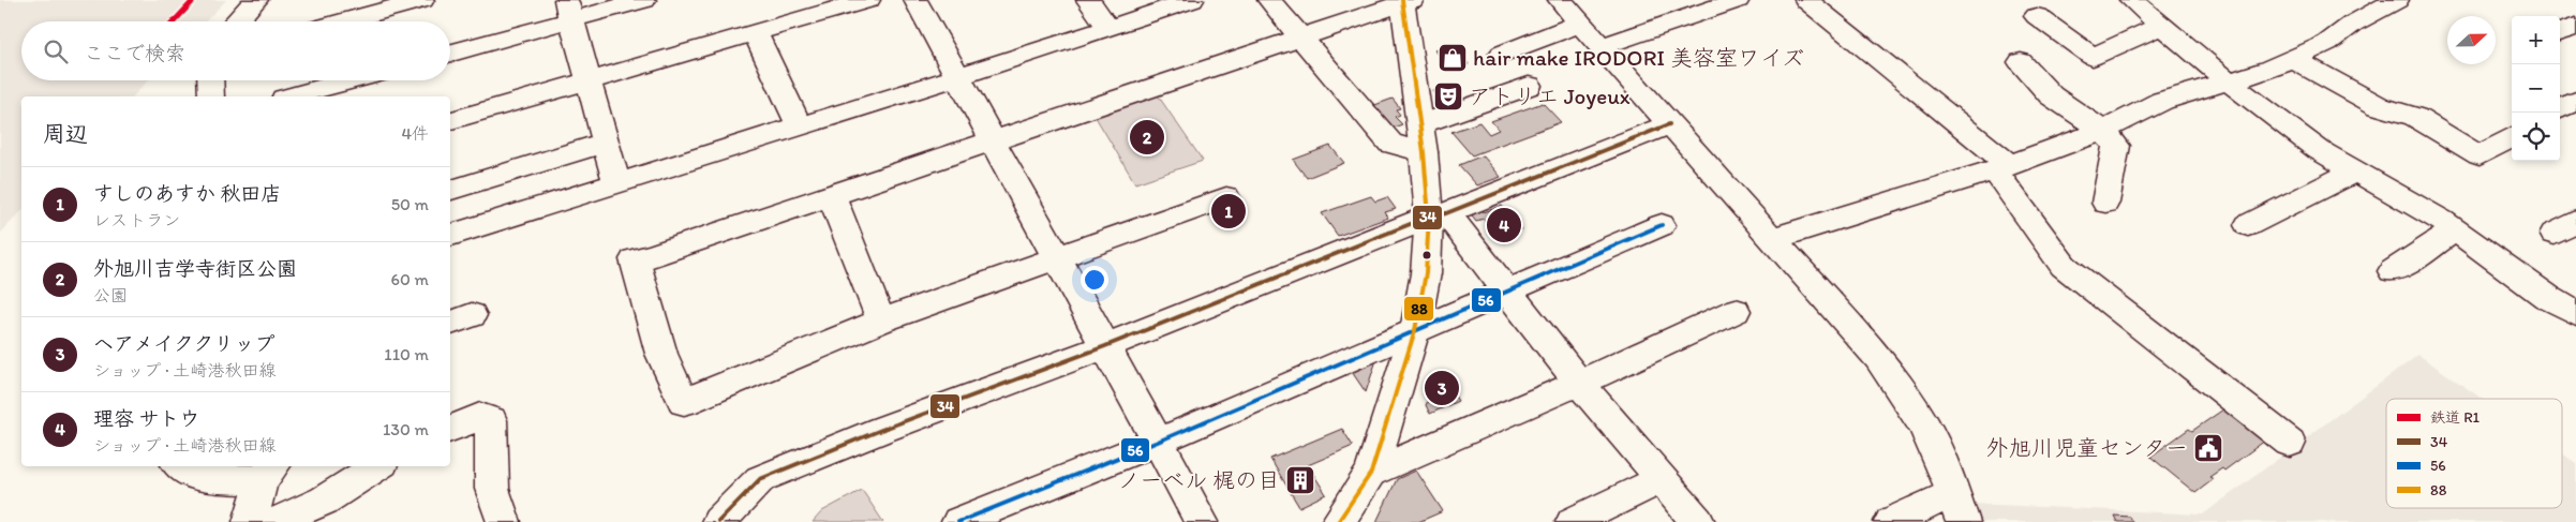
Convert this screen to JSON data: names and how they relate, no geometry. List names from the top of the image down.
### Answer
{
  "places": {
    "shop": ["hair make IRODORI 美容室ワイズ"],
    "theatre": ["アトリエ Joyeux"],
    "public building": ["外旭川児童センター"],
    "building": ["ノーベル 梶の目"]
  },
  "lines": [
    "rail line R1",
    "transit line 88",
    "transit line 34",
    "transit line 56"
  ],
  "legend": [
    "鉄道 R1",
    "34",
    "56",
    "88"
  ],
  "north": "right",
  "page": {
    "map_buttons": ["+", "−"],
    "search": "ここで検索",
    "heading": ["周辺", "4件"],
    "pins": [
      "2",
      "1",
      "4",
      "3"
    ],
    "list": [
      {
        "mark": "1",
        "name": "すしのあすか 秋田店",
        "note": "レストラン",
        "value": "50 m"
      },
      {
        "mark": "2",
        "name": "外旭川吉学寺街区公園",
        "note": "公園",
        "value": "60 m"
      },
      {
        "mark": "3",
        "name": "ヘアメイククリップ",
        "note": "ショップ · 土崎港秋田線",
        "value": "110 m"
      },
      {
        "mark": "4",
        "name": "理容 サトウ",
        "note": "ショップ · 土崎港秋田線",
        "value": "130 m"
      }
    ]
  }
}
